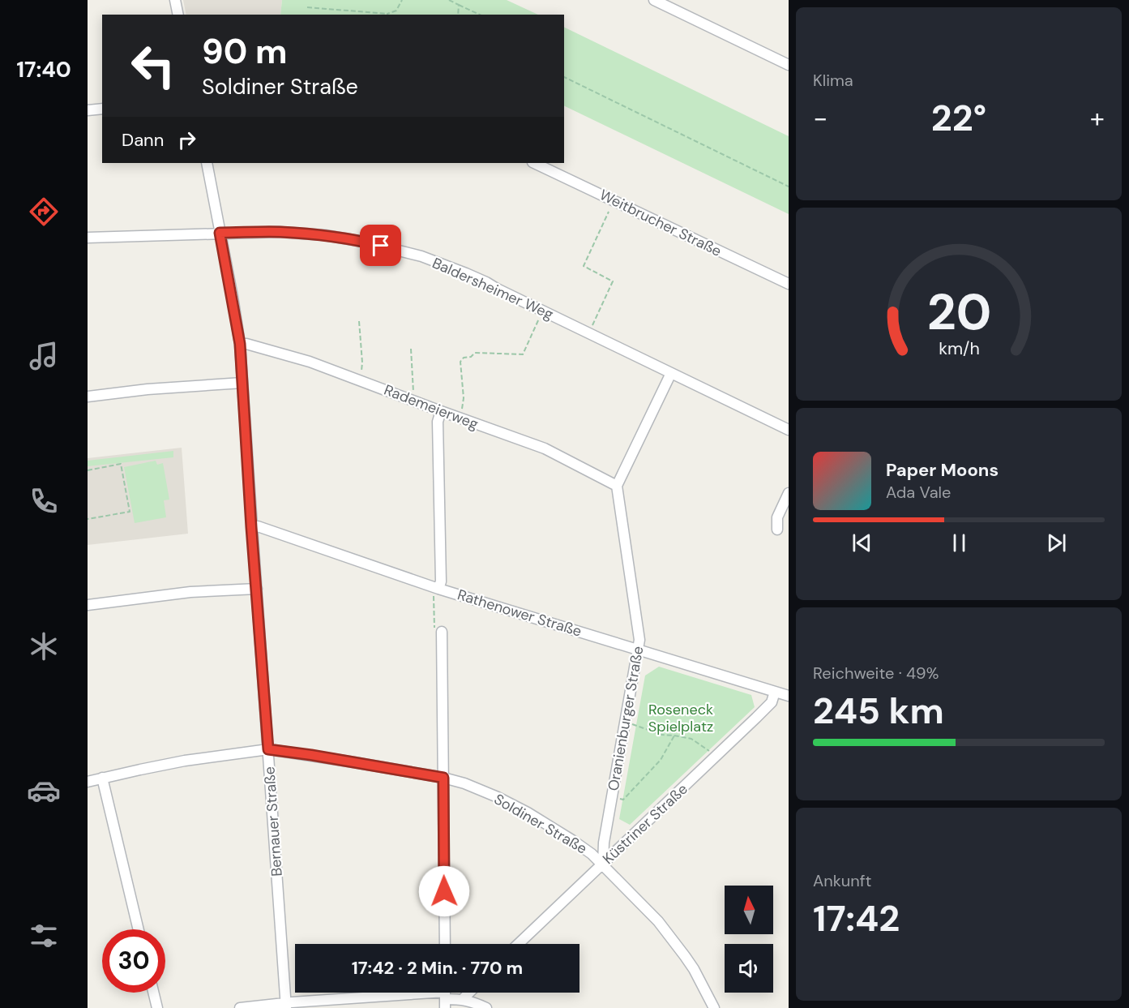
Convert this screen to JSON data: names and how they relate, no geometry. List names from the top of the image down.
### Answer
{
  "streets": {
    "street": [
      "Weitbrucher Straße",
      "Baldersheimer Weg",
      "Rademeierweg",
      "Rathenower Straße",
      "Oranienburger Straße",
      "Bernauer Straße",
      "Soldiner Straße",
      "Küstriner Straße"
    ]
  },
  "crossings": [
    ["Baldersheimer Weg", "Bernauer Straße"],
    ["Rademeierweg", "Oranienburger Straße"],
    ["Rademeierweg", "Bernauer Straße"],
    ["Rathenower Straße", "Oranienburger Straße"],
    ["Rathenower Straße", "Bernauer Straße"],
    ["Rathenower Straße", "Küstriner Straße"],
    ["Oranienburger Straße", "Soldiner Straße"],
    ["Oranienburger Straße", "Küstriner Straße"],
    ["Bernauer Straße", "Soldiner Straße"],
    ["Soldiner Straße", "Küstriner Straße"]
  ],
  "parks": ["Roseneck Spielplatz"],
  "north": "top",
  "page": {
    "tabs": "17:40",
    "tile": [
      "Klima",
      ["Reichweite · 49%", "245 km"],
      ["Ankunft", "17:42"]
    ],
    "turn": ["90 m", "Soldiner Straße"],
    "heat": ["−", "22°", "+"],
    "then": "Dann",
    "song": ["Paper Moons", "Ada Vale"],
    "limit": "30",
    "trip": "17:42 · 2 Min. · 770 m",
    "gauge": ["20", "km/h"]
  }
}
